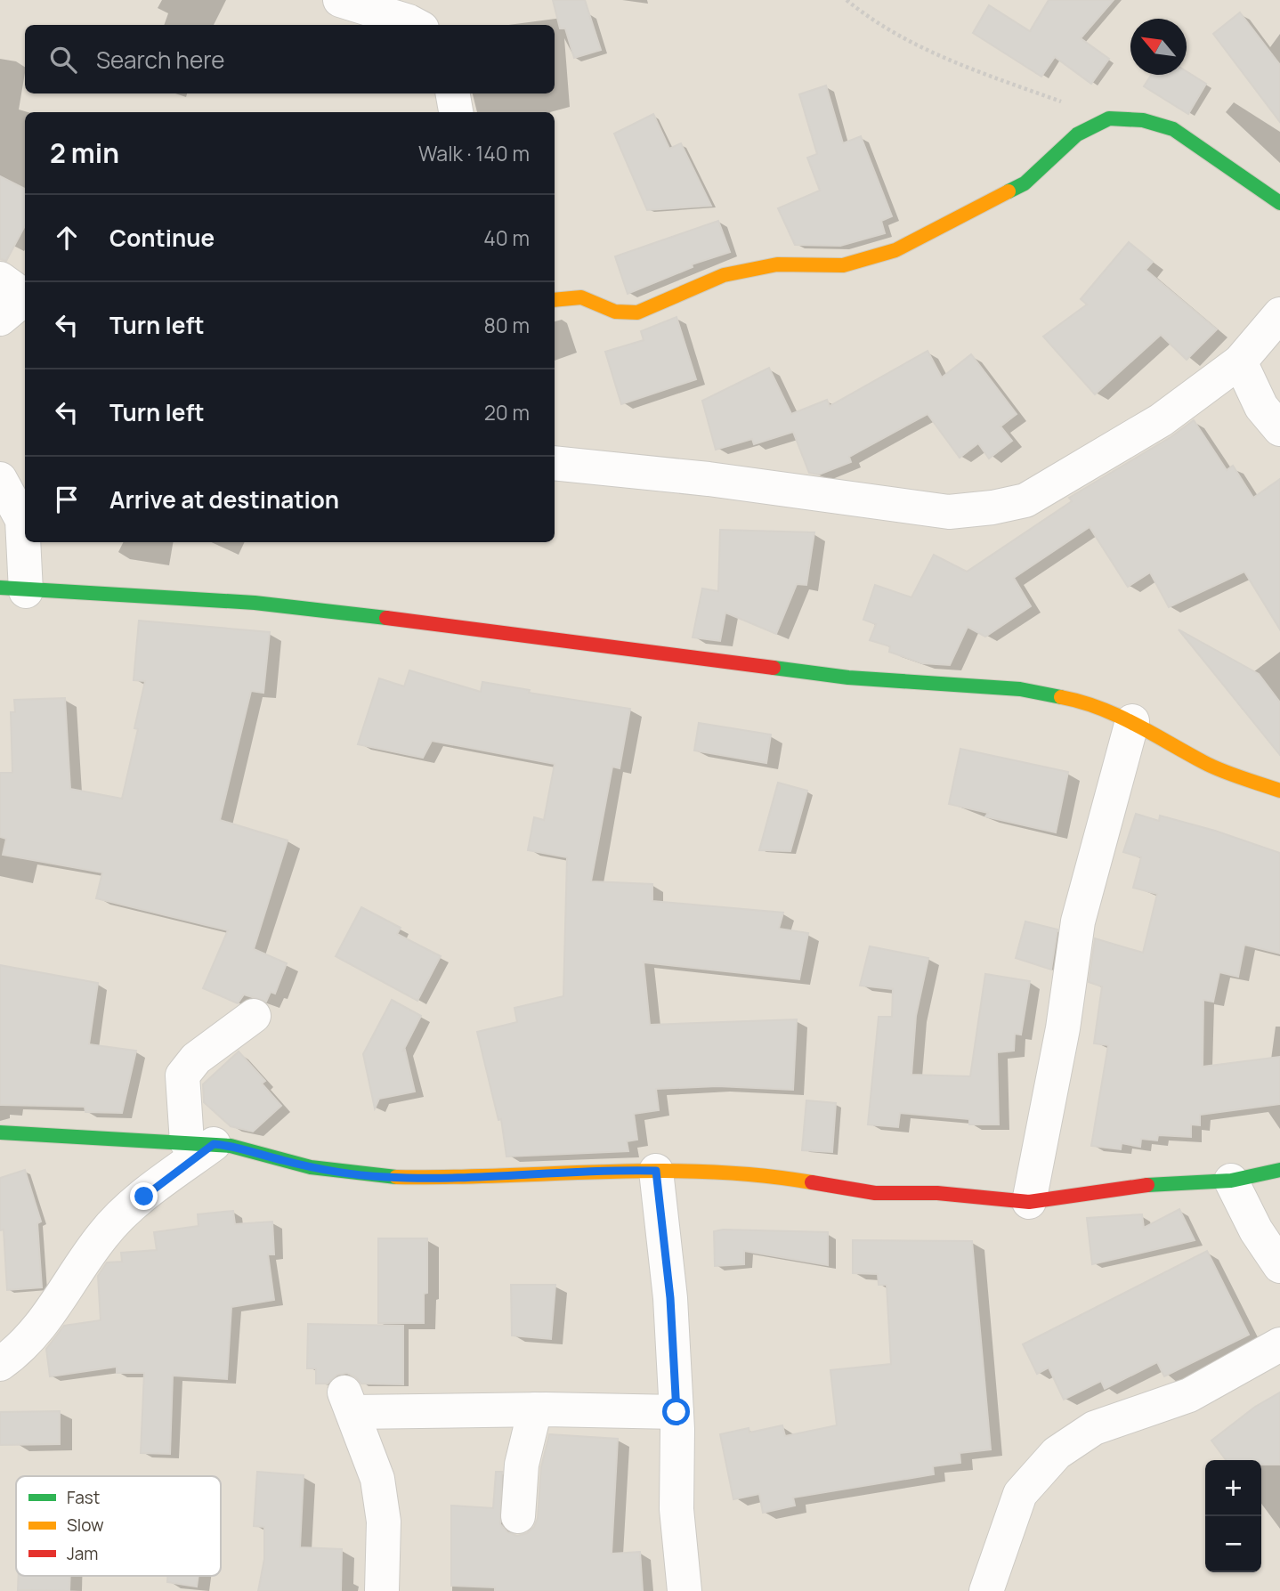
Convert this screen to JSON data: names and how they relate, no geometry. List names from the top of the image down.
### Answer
{
  "legend": ["Fast", "Slow", "Jam"],
  "north": "top left",
  "page": {
    "search": "Search here",
    "heading": ["2 min", "Walk · 140 m"],
    "list": [
      ["Continue", "40 m"],
      ["Turn left", "80 m"],
      ["Turn left", "20 m"],
      "Arrive at destination"
    ],
    "map_buttons": ["+", "−"]
  }
}
